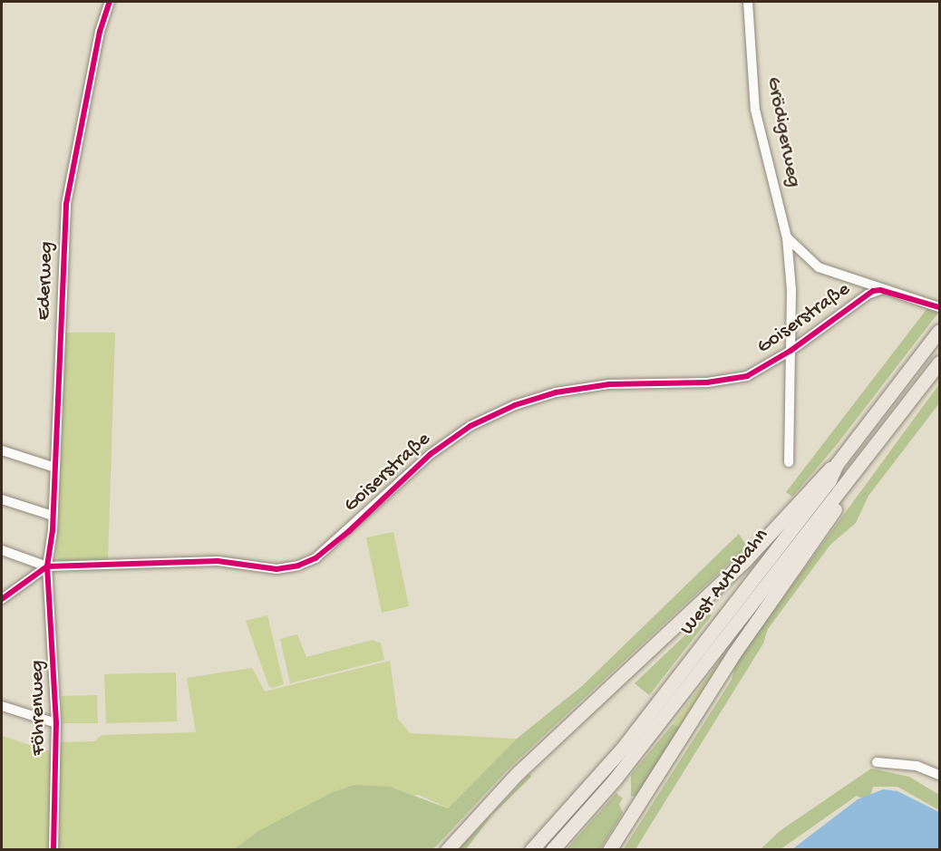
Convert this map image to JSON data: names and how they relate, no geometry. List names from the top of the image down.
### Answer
{
  "streets": {
    "highway": ["West Autobahn"],
    "street": [
      "Grödigerweg",
      "Ederweg",
      "Goiserstraße",
      "Föhrenweg"
    ]
  },
  "crossings": [
    ["Grödigerweg", "Goiserstraße"],
    ["Ederweg", "Goiserstraße"],
    ["Ederweg", "Föhrenweg"],
    ["Goiserstraße", "Föhrenweg"]
  ]
}
